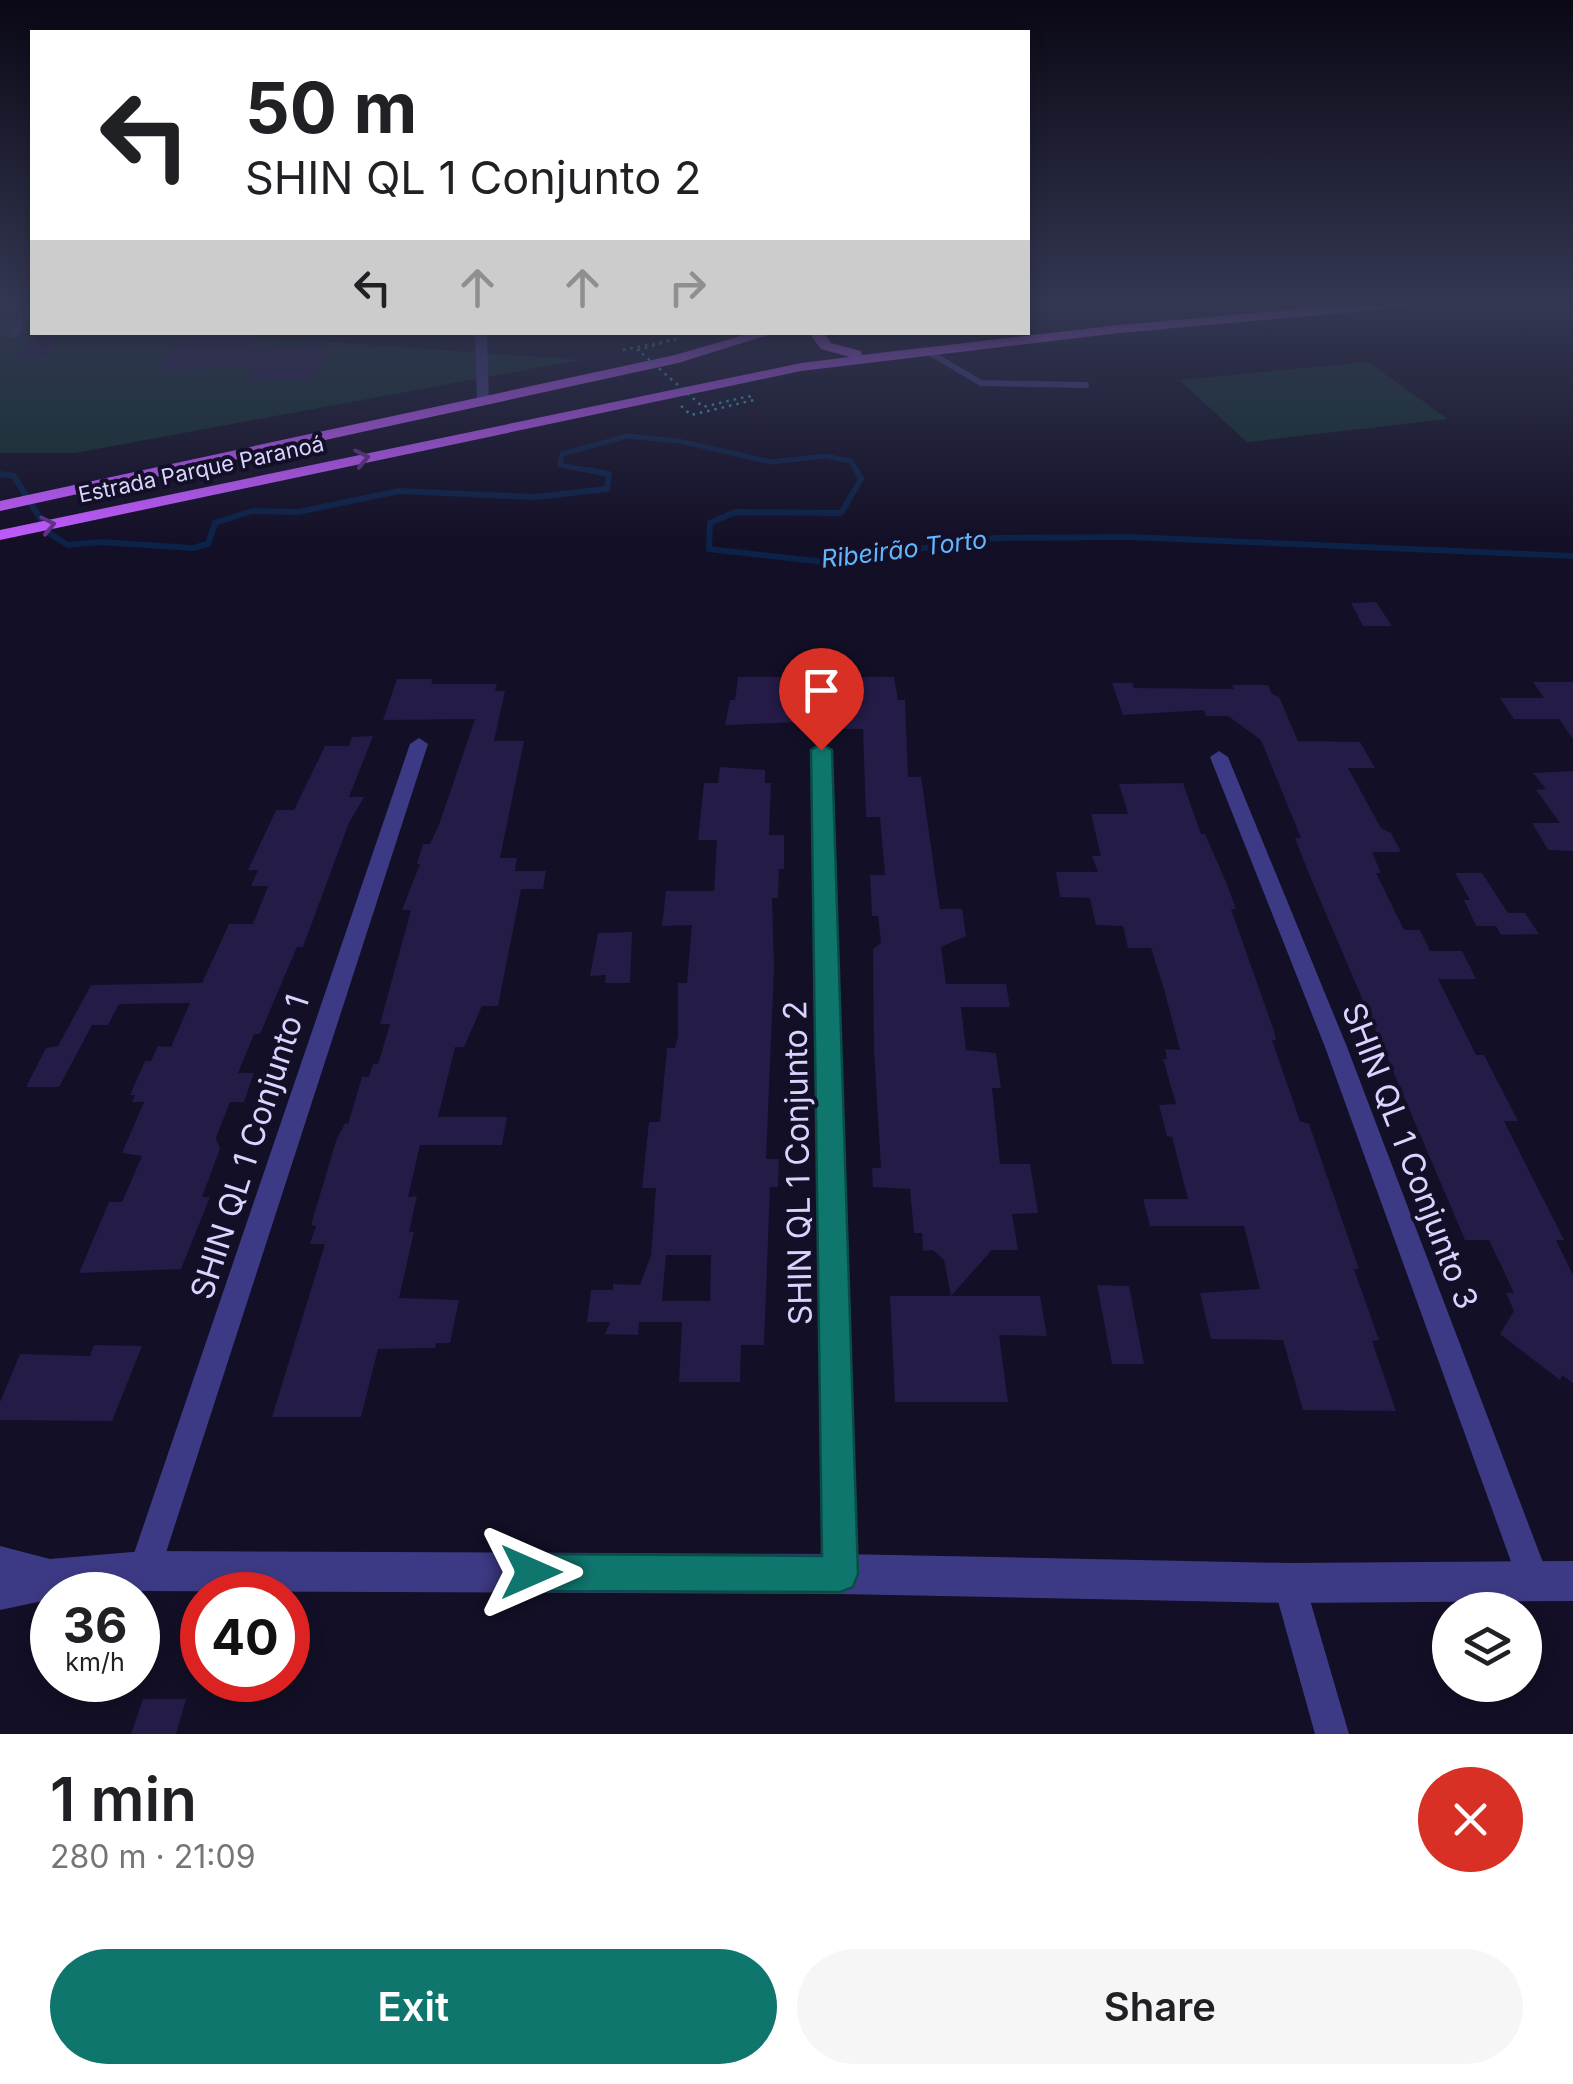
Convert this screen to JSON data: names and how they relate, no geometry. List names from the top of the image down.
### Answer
{
  "streets": {
    "main road": ["Estrada Parque Paranoá"],
    "street": ["SHIN QL 1 Conjunto 1", "SHIN QL 1 Conjunto 3", "SHIN QL 1 Conjunto 2"]
  },
  "water": ["Ribeirão Torto"],
  "page": {
    "turn": ["50 m", "SHIN QL 1 Conjunto 2"],
    "speed": "36 km/h",
    "limit": "40",
    "heading": ["1 min", "280 m · 21:09"],
    "buttons": ["Exit", "Share"]
  }
}
